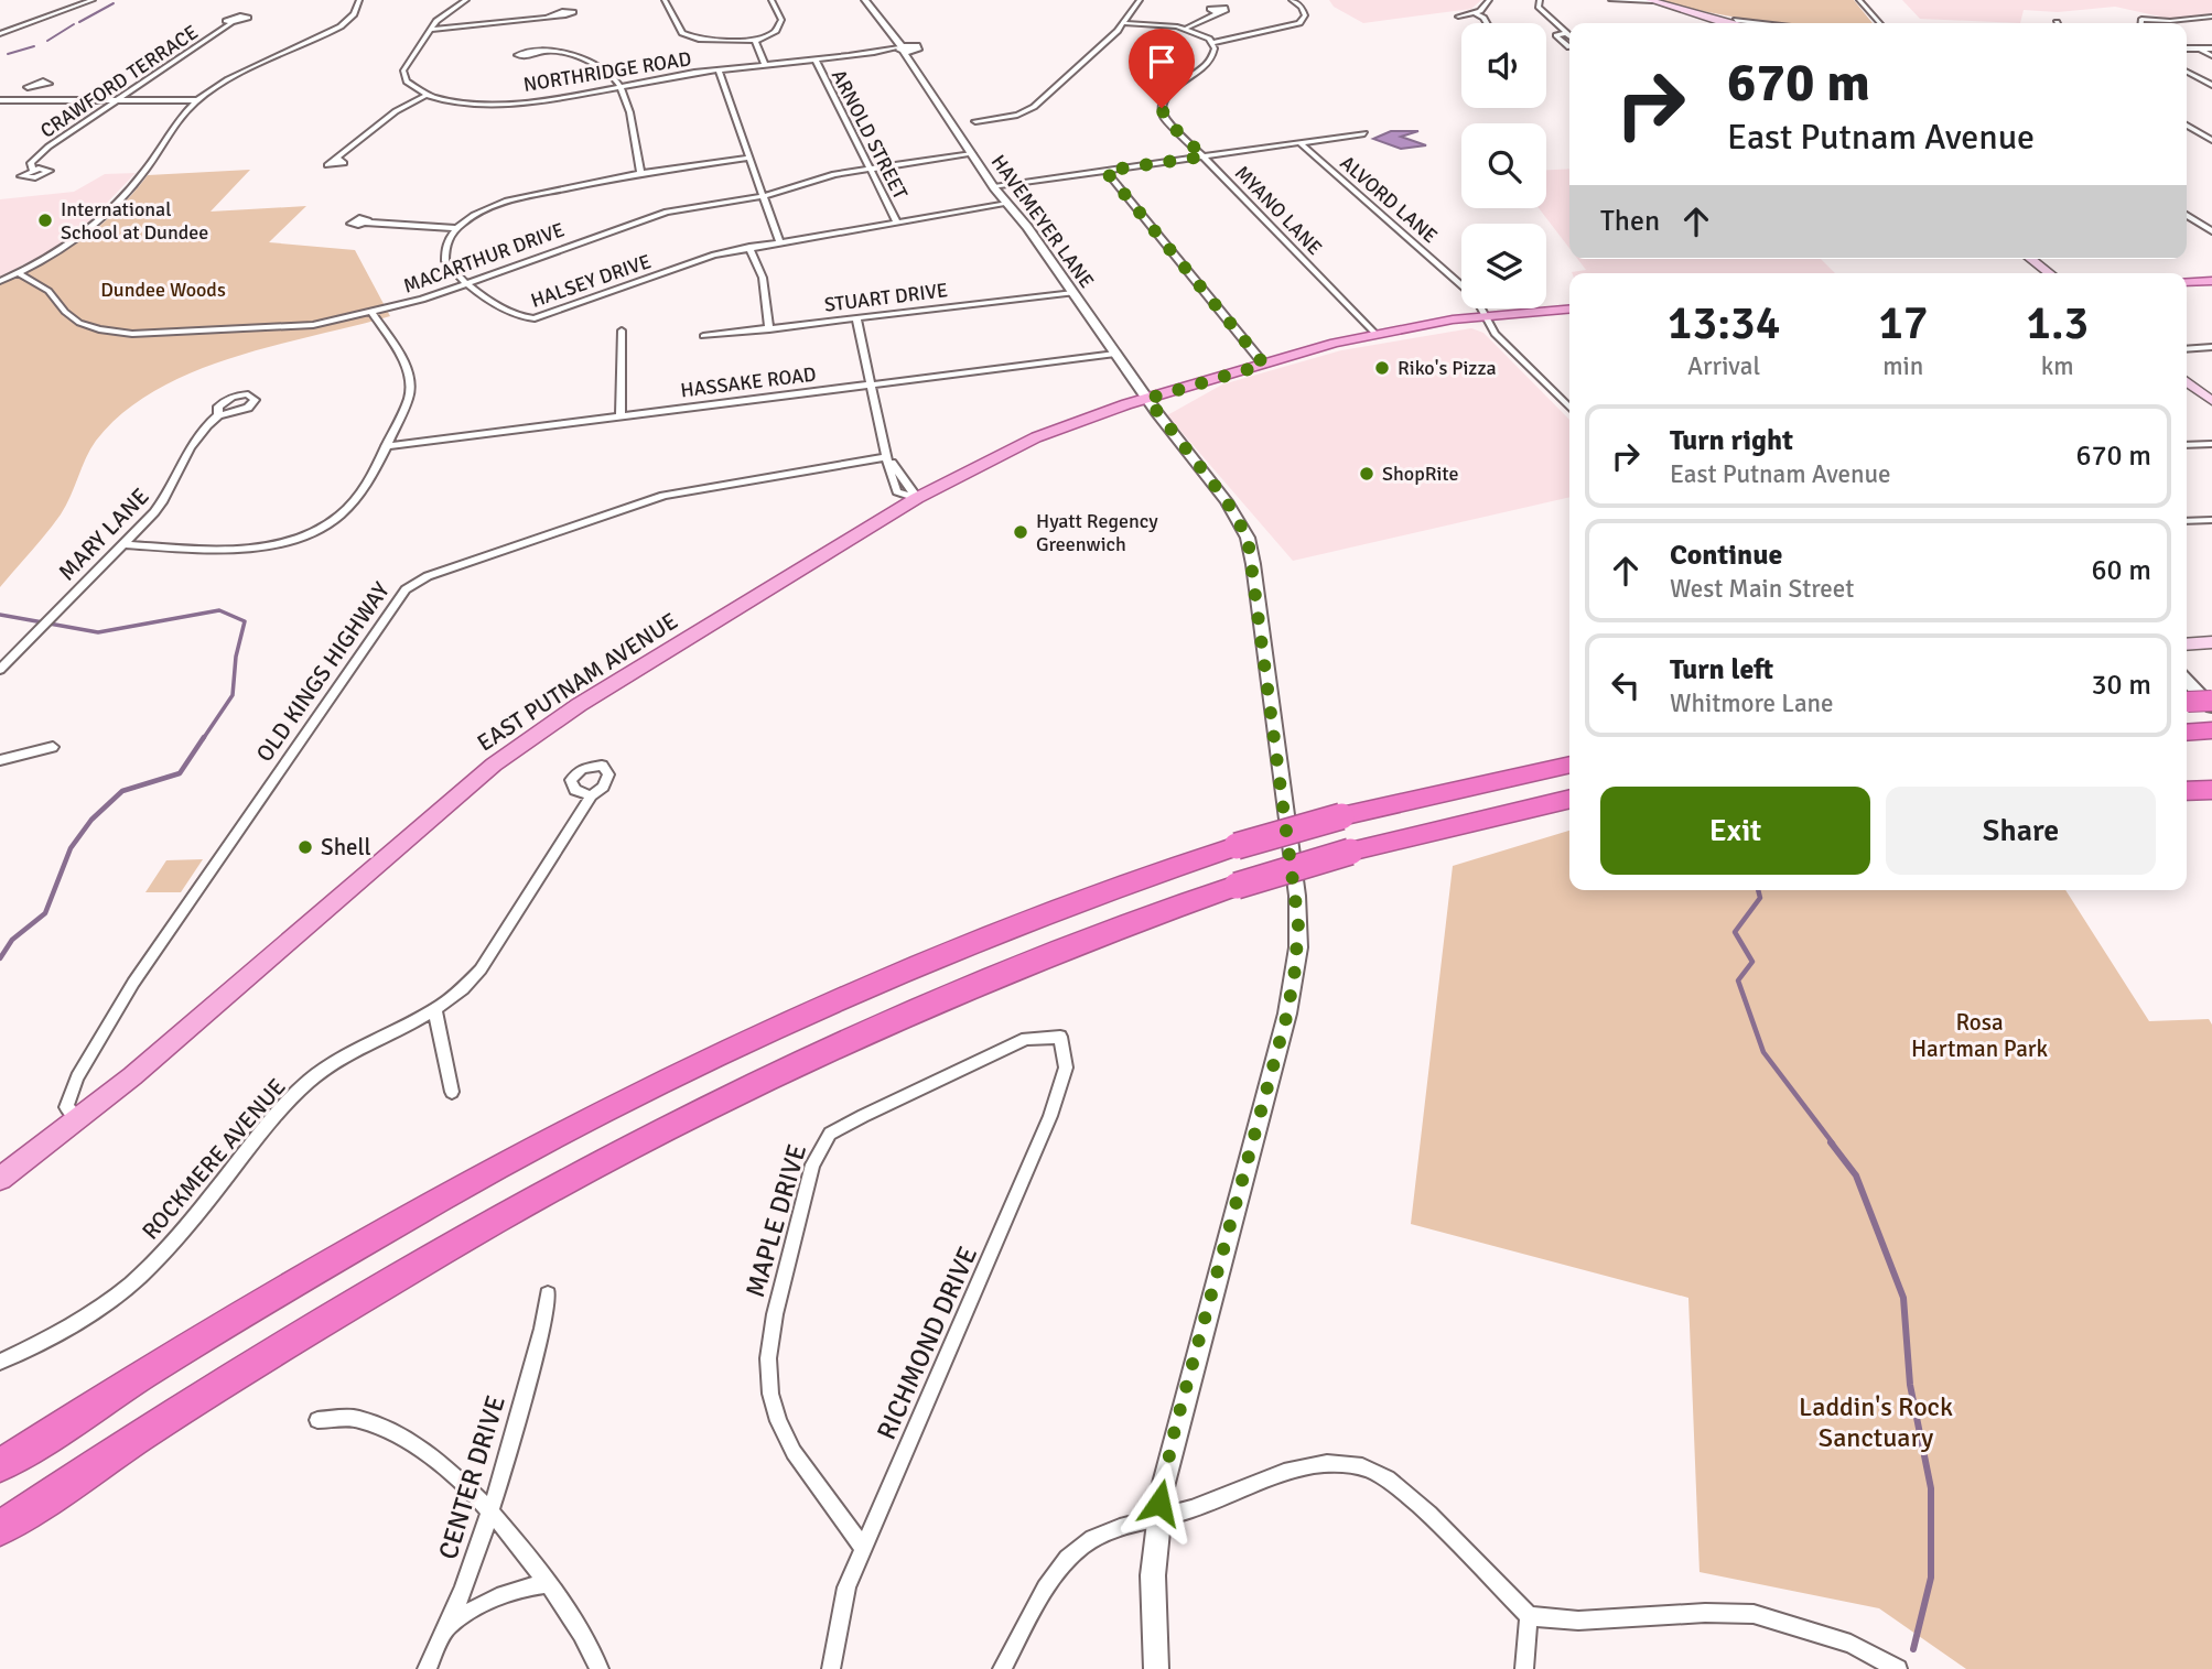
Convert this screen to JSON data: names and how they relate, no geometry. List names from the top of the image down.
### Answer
{
  "streets": {
    "main road": ["EAST PUTNAM AVENUE"],
    "street": [
      "NORTHRIDGE ROAD",
      "CRAWFORD TERRACE",
      "ARNOLD STREET",
      "ALVORD LANE",
      "MYANO LANE",
      "HAVEMEYER LANE",
      "MACARTHUR DRIVE",
      "HALSEY DRIVE",
      "STUART DRIVE",
      "HASSAKE ROAD",
      "MARY LANE",
      "OLD KINGS HIGHWAY",
      "ROCKMERE AVENUE",
      "MAPLE DRIVE",
      "RICHMOND DRIVE",
      "CENTER DRIVE"
    ]
  },
  "crossings": [
    ["NORTHRIDGE ROAD", "ARNOLD STREET"],
    ["NORTHRIDGE ROAD", "HAVEMEYER LANE"],
    ["ARNOLD STREET", "MACARTHUR DRIVE"],
    ["ARNOLD STREET", "HALSEY DRIVE"],
    ["ALVORD LANE", "EAST PUTNAM AVENUE"],
    ["MYANO LANE", "EAST PUTNAM AVENUE"],
    ["HAVEMEYER LANE", "MACARTHUR DRIVE"],
    ["HAVEMEYER LANE", "HALSEY DRIVE"],
    ["HAVEMEYER LANE", "STUART DRIVE"],
    ["HAVEMEYER LANE", "HASSAKE ROAD"],
    ["HAVEMEYER LANE", "EAST PUTNAM AVENUE"],
    ["MACARTHUR DRIVE", "HALSEY DRIVE"],
    ["OLD KINGS HIGHWAY", "EAST PUTNAM AVENUE"],
    ["MAPLE DRIVE", "RICHMOND DRIVE"]
  ],
  "parks": ["Dundee Woods", "Rosa Hartman Park", "Laddin's Rock Sanctuary"],
  "places": [
    "International School at Dundee",
    "Riko's Pizza",
    "ShopRite",
    "Hyatt Regency Greenwich",
    "Shell"
  ],
  "page": {
    "turn": ["670 m", "East Putnam Avenue"],
    "then": "Then",
    "eta": [
      "13:34",
      "Arrival",
      "17",
      "min",
      "1.3",
      "km"
    ],
    "list": [
      {
        "name": "Turn right",
        "note": "East Putnam Avenue",
        "value": "670 m"
      },
      {
        "name": "Continue",
        "note": "West Main Street",
        "value": "60 m"
      },
      {
        "name": "Turn left",
        "note": "Whitmore Lane",
        "value": "30 m"
      }
    ],
    "buttons": ["Exit", "Share"]
  }
}
